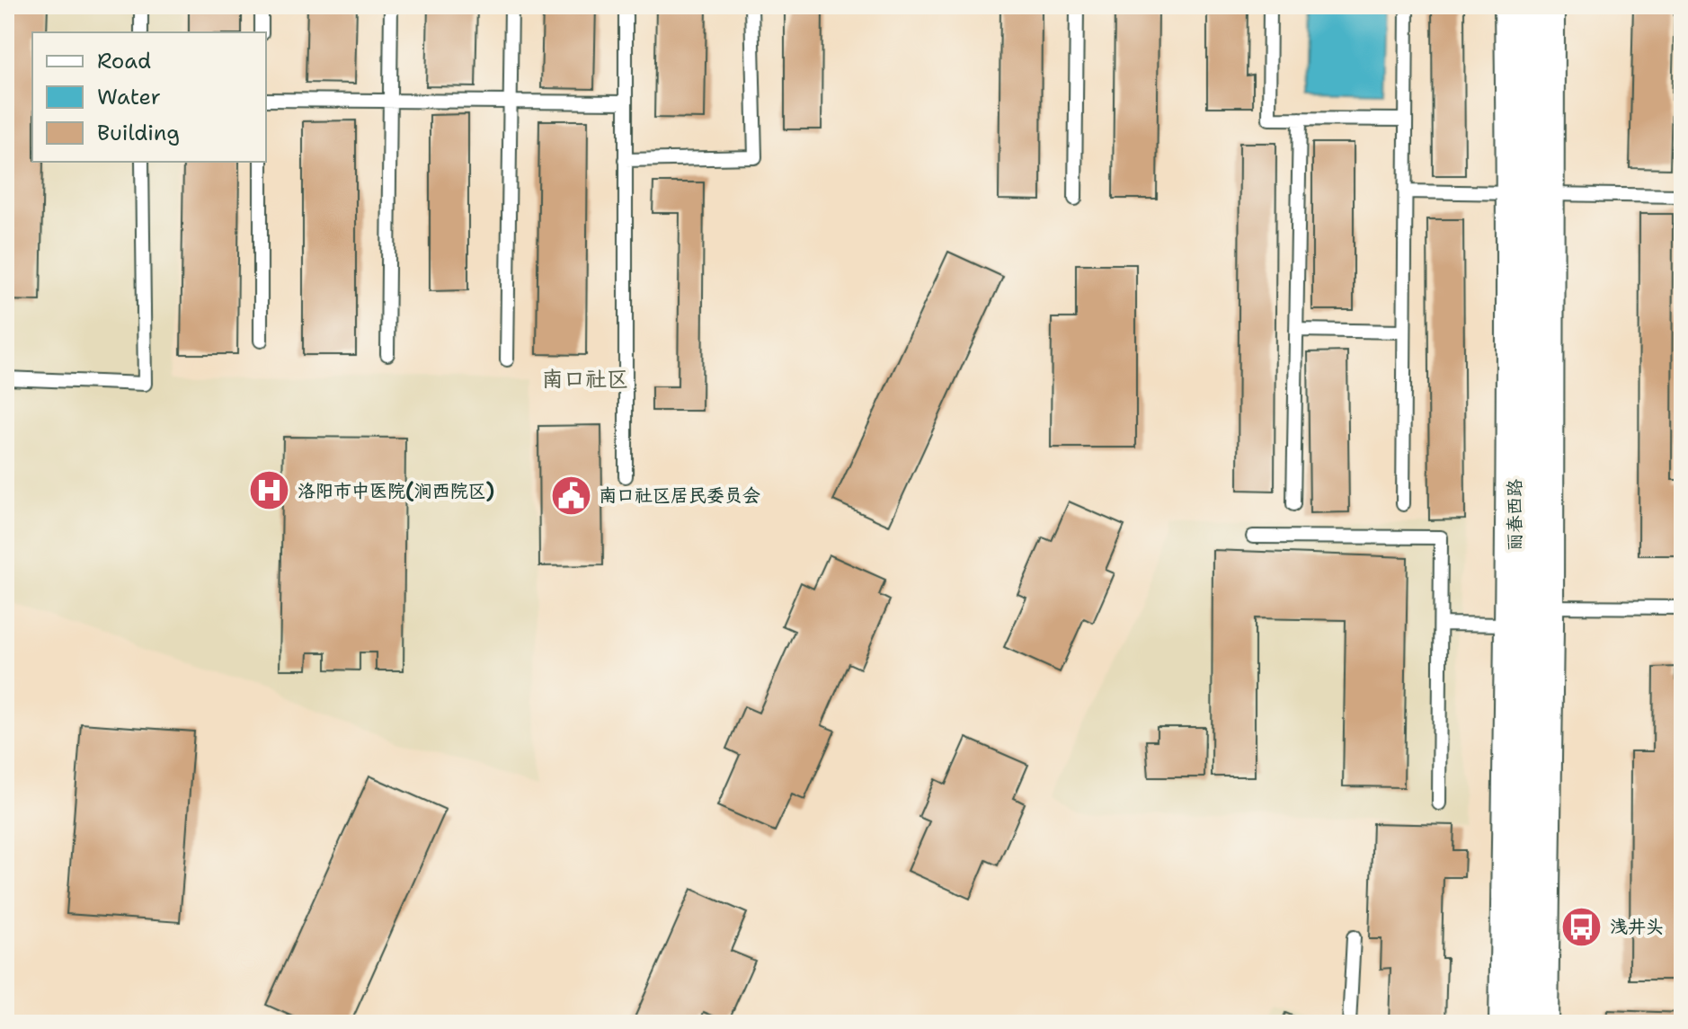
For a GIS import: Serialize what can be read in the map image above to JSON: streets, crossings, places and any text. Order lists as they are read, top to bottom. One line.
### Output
{"streets":{"main road":["丽春西路"]},"districts":["南口社区"],"places":{"hospital":["洛阳市中医院(涧西院区)"],"public building":["南口社区居民委员会"],"bus stop":["浅井头"]},"legend":["Road","Water","Building"]}
